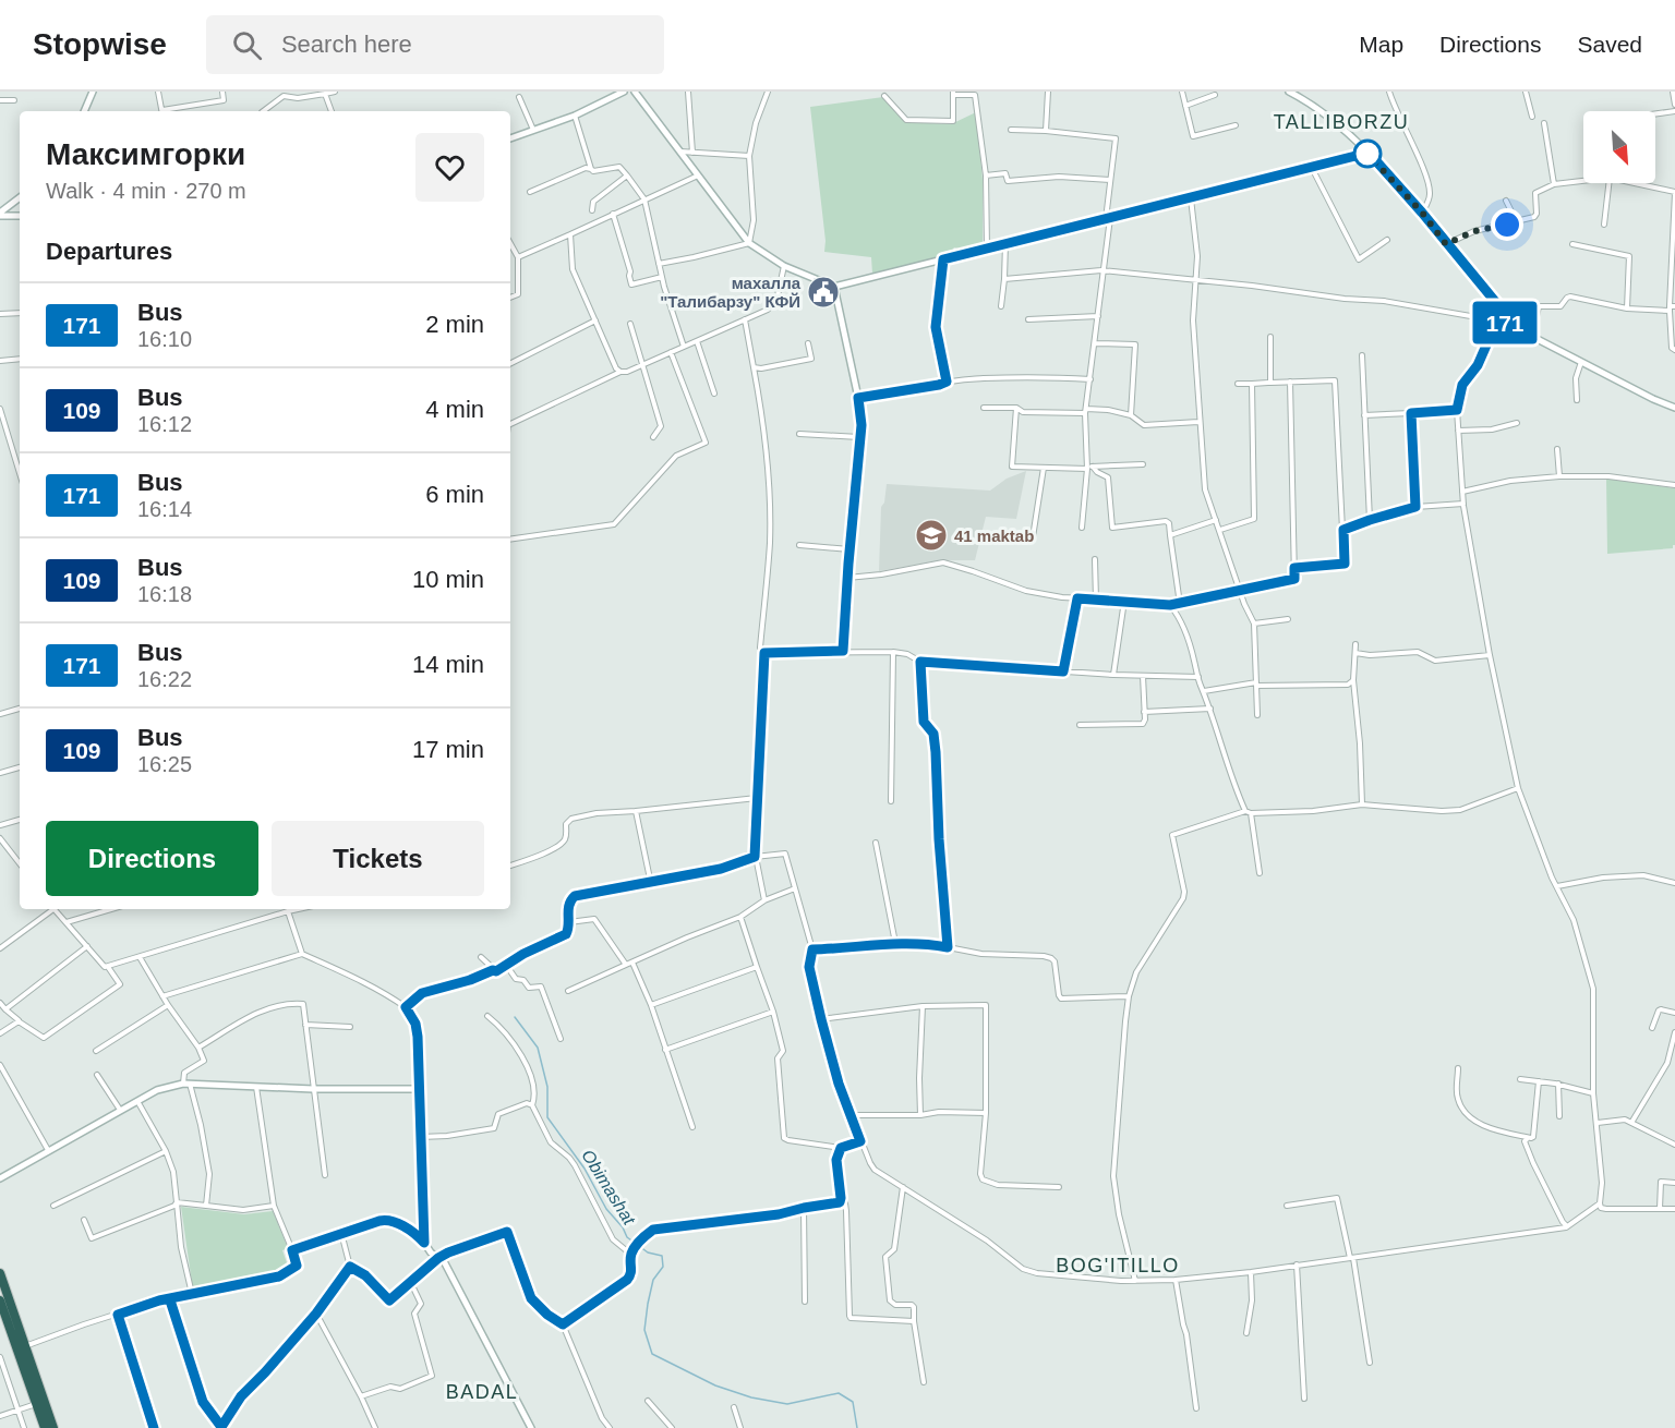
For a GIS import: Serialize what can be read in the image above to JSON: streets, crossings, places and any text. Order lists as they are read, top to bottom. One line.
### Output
{"districts":["TALLIBORZU","BOG'ITILLO","BADAL"],"water":["Obimashat"],"places":{"public building":["махалла \"Талибарзу\" КФЙ"],"school or university":["41 maktab"]},"lines":["bus line 171"],"north":"bottom right","page":{"header":"Stopwise","search":"Search here","nav":["Map","Directions","Saved"],"on_map":"171","heading":[["Максимгорки","Walk · 4 min · 270 m"],"Departures"],"list":[{"mark":"171","name":"Bus","note":"16:10","value":"2 min"},{"mark":"109","name":"Bus","note":"16:12","value":"4 min"},{"mark":"171","name":"Bus","note":"16:14","value":"6 min"},{"mark":"109","name":"Bus","note":"16:18","value":"10 min"},{"mark":"171","name":"Bus","note":"16:22","value":"14 min"},{"mark":"109","name":"Bus","note":"16:25","value":"17 min"}],"buttons":["Directions","Tickets"]}}
